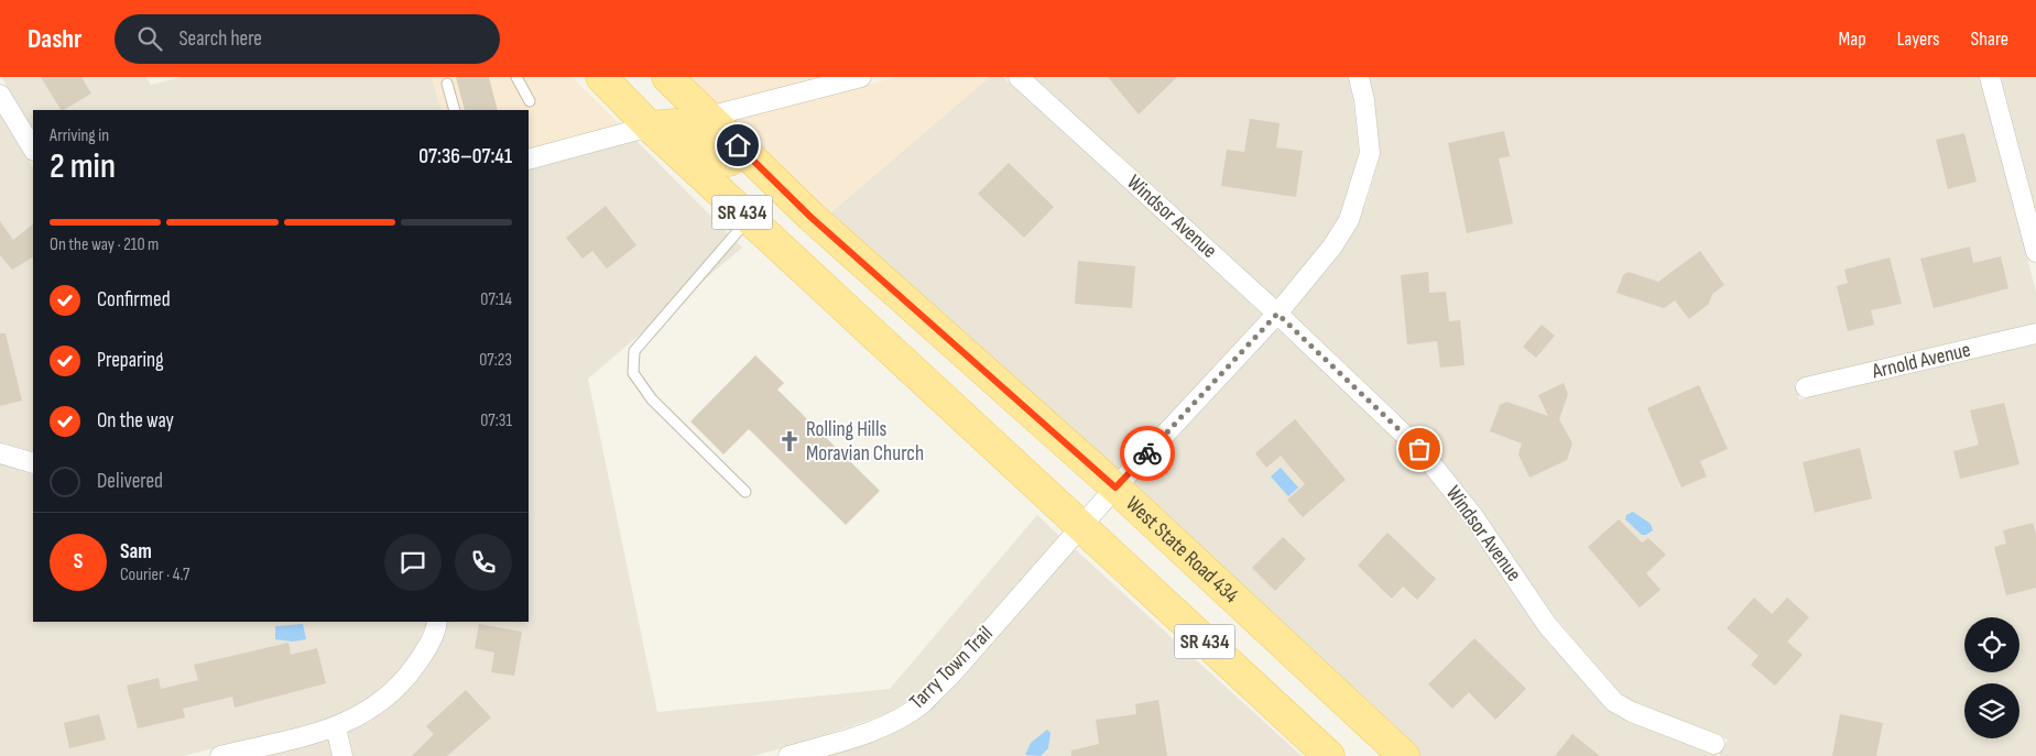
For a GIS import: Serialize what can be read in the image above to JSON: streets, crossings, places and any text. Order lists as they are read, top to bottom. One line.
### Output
{"streets":{"main road":["SR 434","West State Road 434"],"street":["Windsor Avenue","Arnold Avenue","Tarry Town Trail"]},"crossings":[["SR 434","Tarry Town Trail"],["Windsor Avenue","Tarry Town Trail"],["West State Road 434","Tarry Town Trail"]],"places":{"church":["Rolling Hills Moravian Church"]},"page":{"header":"Dashr","search":"Search here","nav":["Map","Layers","Share"],"heading":["2 min","Arriving in","07:36–07:41"],"panel":["Sam","Courier · 4.7"],"bar":"On the way · 210 m","list":[["Confirmed","07:14"],["Preparing","07:23"],["On the way","07:31"],"Delivered"],"round":"S"}}
